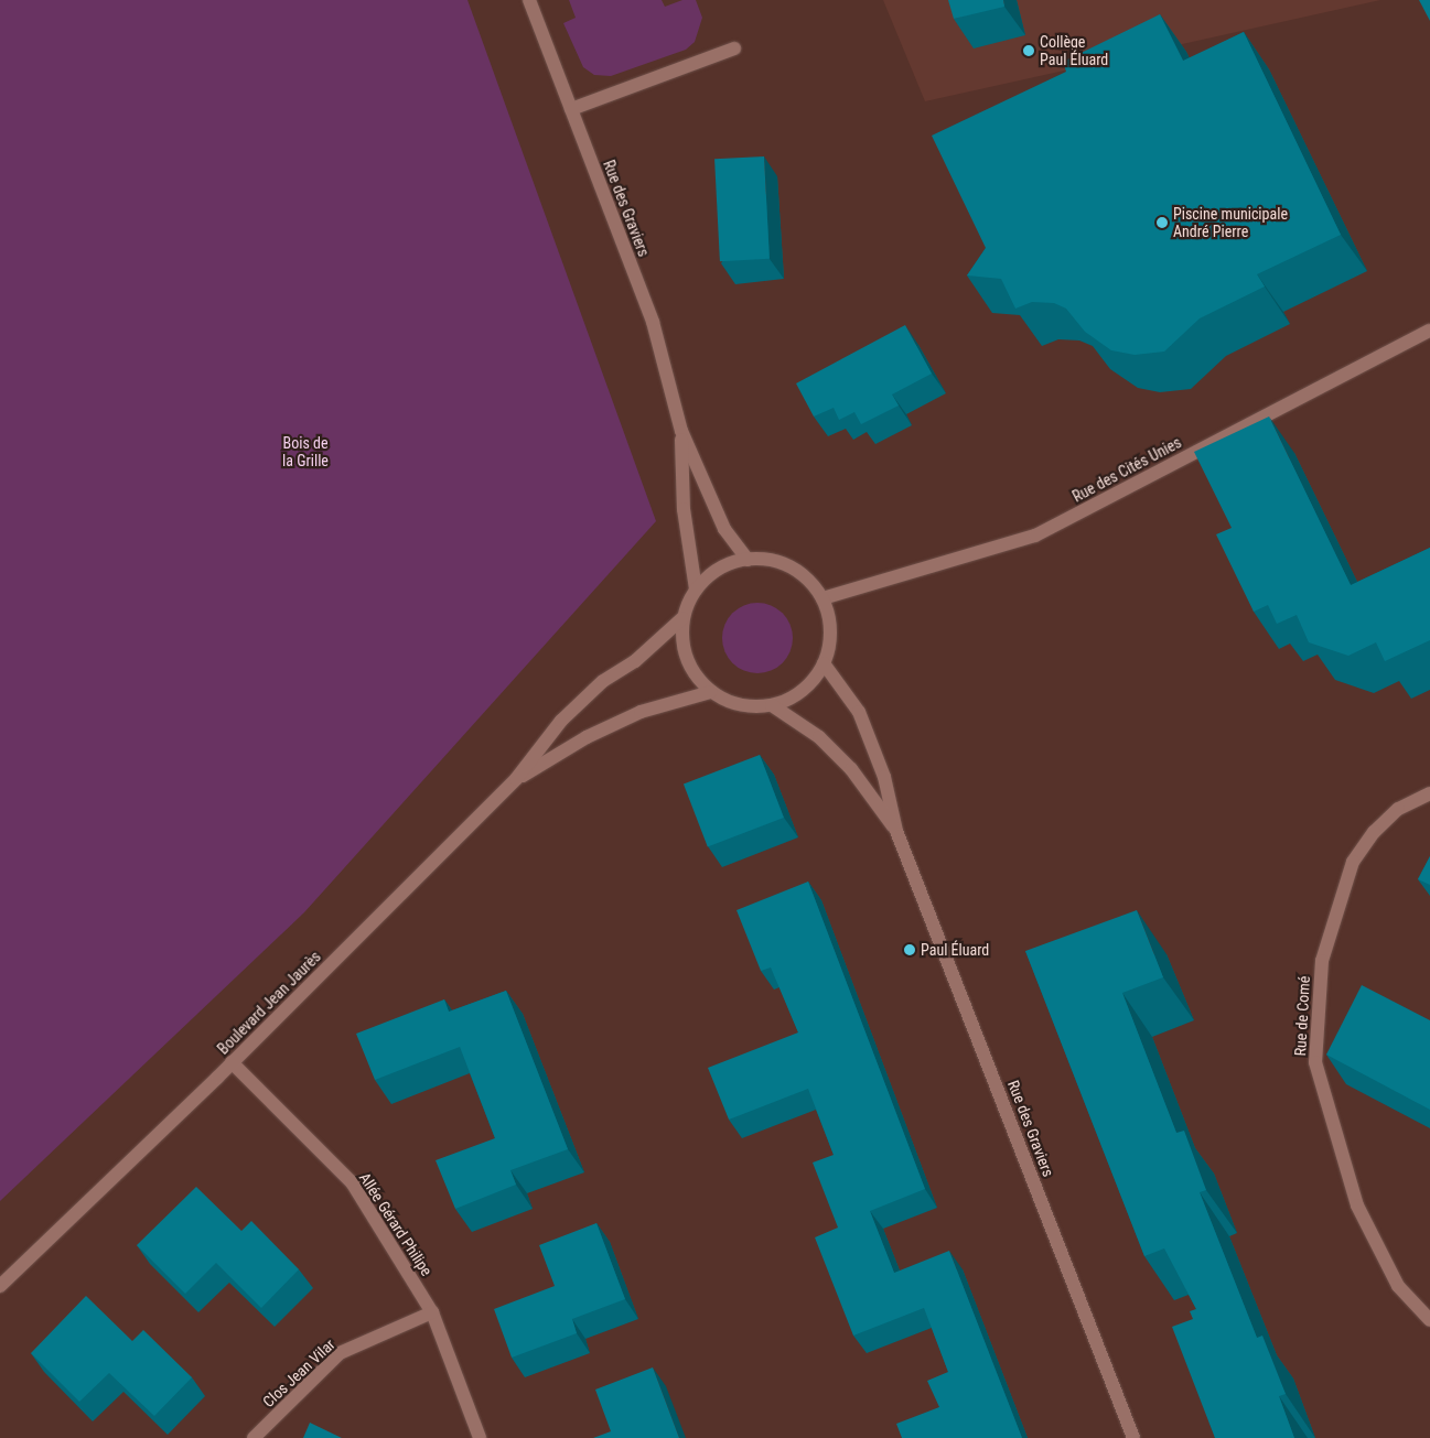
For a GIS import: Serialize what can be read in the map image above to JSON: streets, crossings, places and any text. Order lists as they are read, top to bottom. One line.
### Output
{"streets":{"street":["Rue des Graviers","Rue des Cités Unies","Boulevard Jean Jaurès","Rue de Comé","Allée Gérard Philipe","Clos Jean Vilar"]},"crossings":[["Rue des Graviers","Rue des Cités Unies"],["Rue des Graviers","Boulevard Jean Jaurès"],["Rue des Cités Unies","Boulevard Jean Jaurès"],["Boulevard Jean Jaurès","Allée Gérard Philipe"],["Allée Gérard Philipe","Clos Jean Vilar"]],"parks":["Bois de la Grille"],"places":["Collège Paul Éluard","Piscine municipale André Pierre","Paul Éluard"]}
